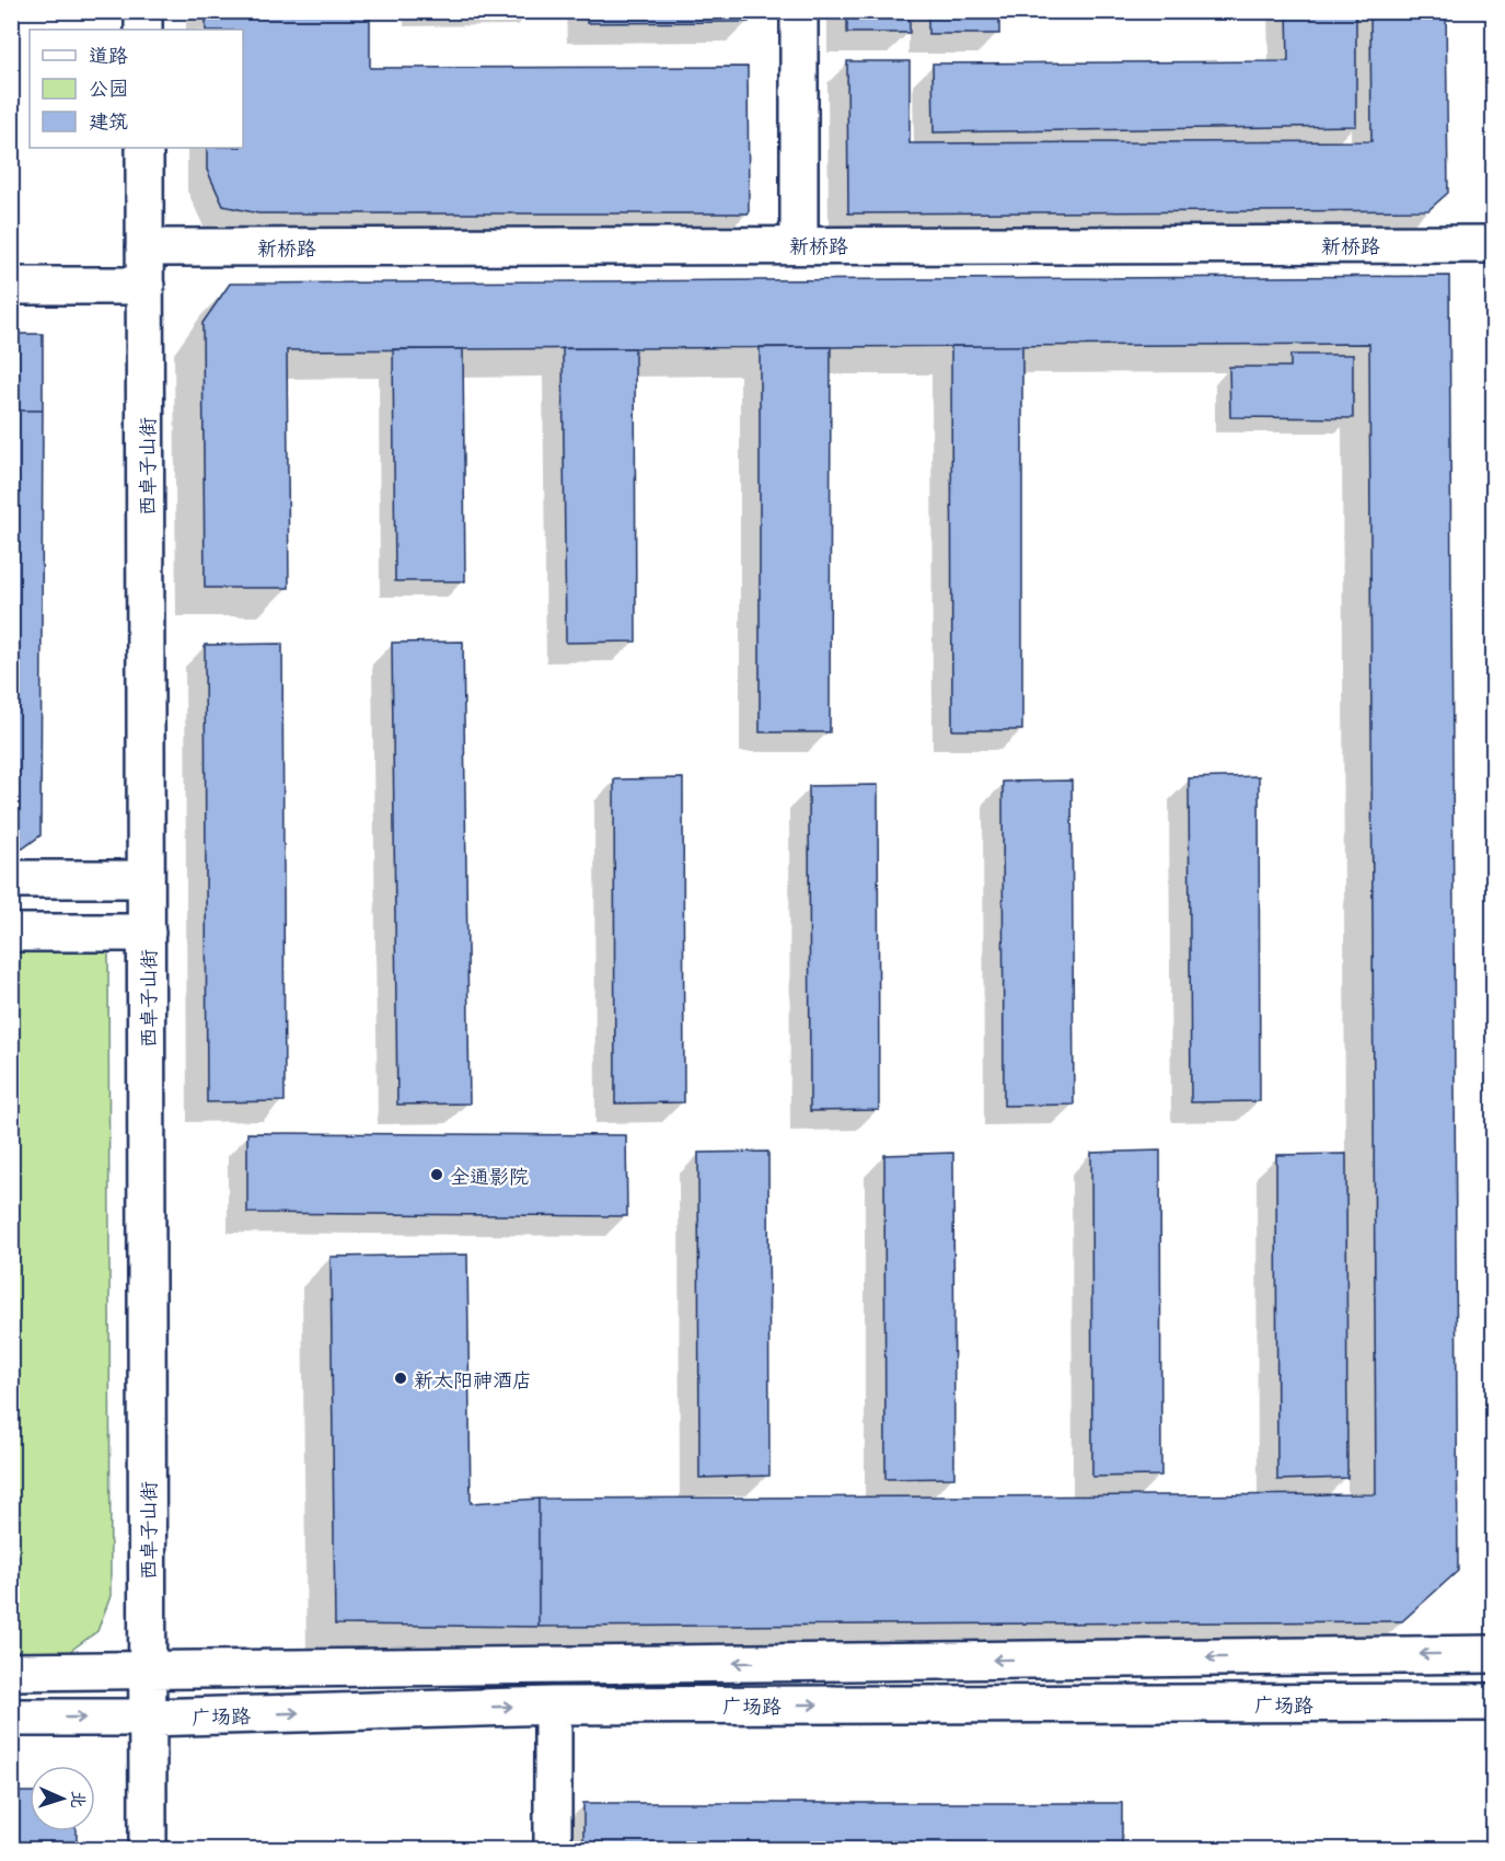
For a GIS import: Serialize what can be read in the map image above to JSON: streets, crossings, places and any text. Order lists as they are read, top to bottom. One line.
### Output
{"streets":{"street":["新桥路","西卓子山街","广场路"]},"crossings":[["新桥路","西卓子山街"],["西卓子山街","广场路"]],"places":["全通影院","新太阳神酒店"],"legend":["道路","公园","建筑"],"north":"right"}
